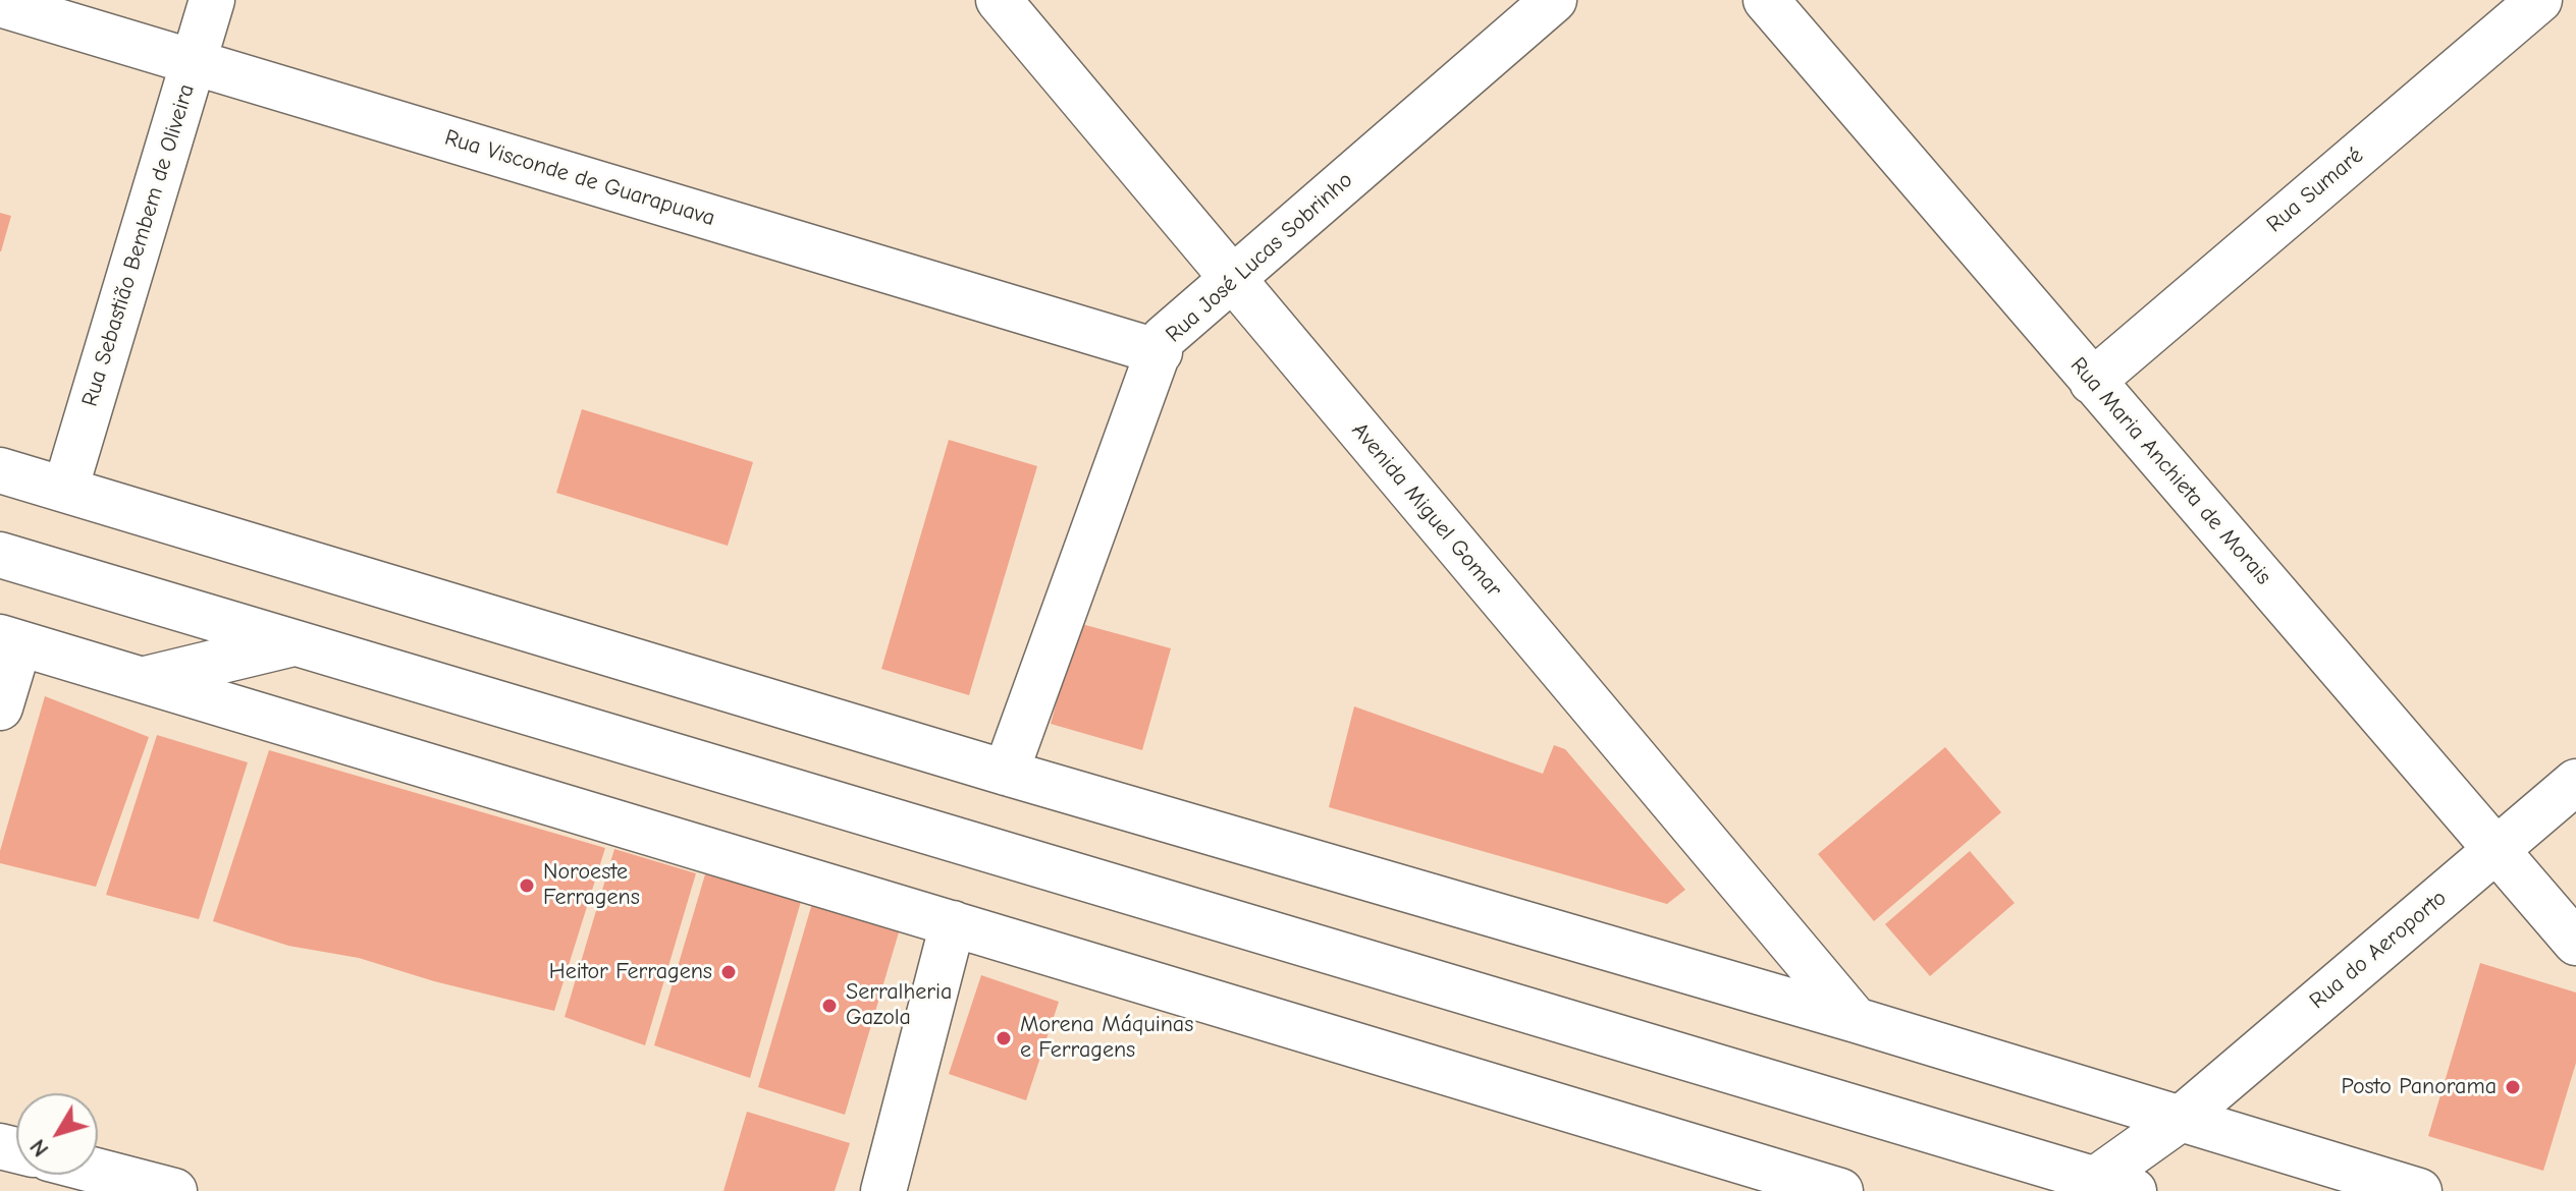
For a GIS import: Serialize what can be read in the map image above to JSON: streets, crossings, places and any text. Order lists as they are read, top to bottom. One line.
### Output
{"streets":{"street":["Rua Visconde de Guarapuava","Rua Sumaré","Rua Sebastião Bembem de Oliveira","Rua José Lucas Sobrinho","Rua Maria Anchieta de Morais","Avenida Miguel Gomar","Rua do Aeroporto"]},"crossings":[["Rua Visconde de Guarapuava","Rua Sebastião Bembem de Oliveira"],["Rua Visconde de Guarapuava","Rua José Lucas Sobrinho"],["Rua Sumaré","Rua Maria Anchieta de Morais"],["Rua José Lucas Sobrinho","Avenida Miguel Gomar"],["Rua Maria Anchieta de Morais","Rua do Aeroporto"]],"places":["Noroeste Ferragens","Heitor Ferragens","Serralheria Gazola","Morena Máquinas e Ferragens","Posto Panorama"],"north":"bottom left"}
